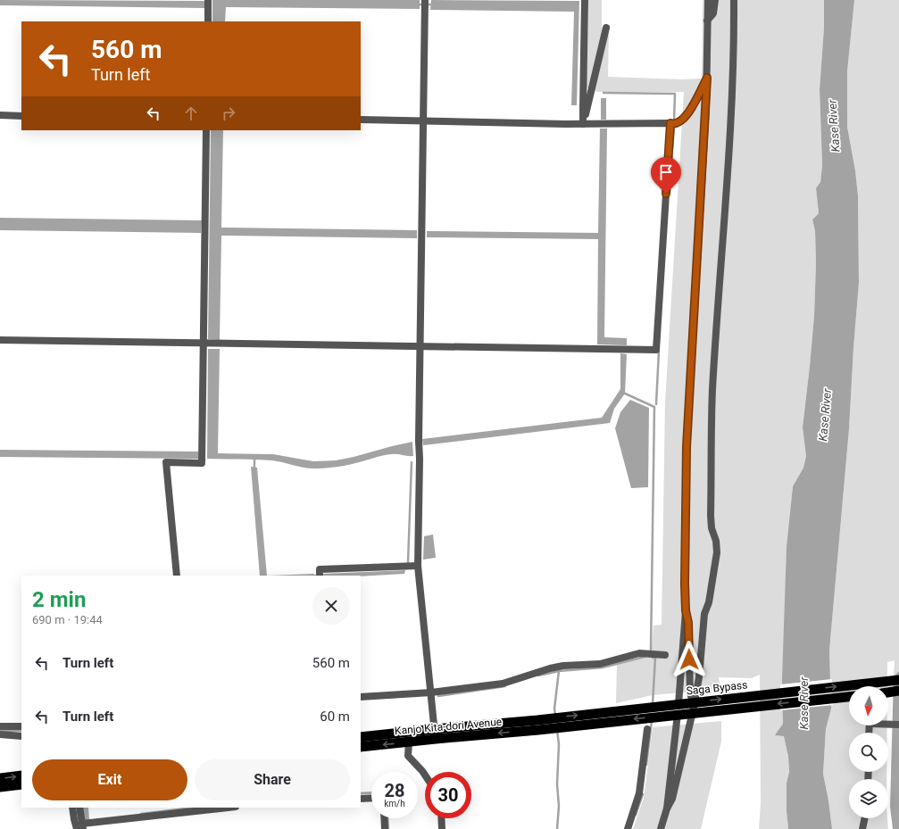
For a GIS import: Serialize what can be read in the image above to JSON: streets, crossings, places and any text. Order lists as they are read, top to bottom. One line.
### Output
{"streets":{"highway":["Saga Bypass","Kanjo Kita-dori Avenue"]},"crossings":[["Saga Bypass","Kanjo Kita-dori Avenue"]],"water":["Kase River"],"north":"bottom","page":{"turn":["560 m","Turn left"],"heading":["2 min","690 m · 19:44"],"list":[{"name":"Turn left","value":"560 m"},{"name":"Turn left","value":"60 m"}],"buttons":["Exit","Share"],"speed":"28 km/h","limit":"30"}}
